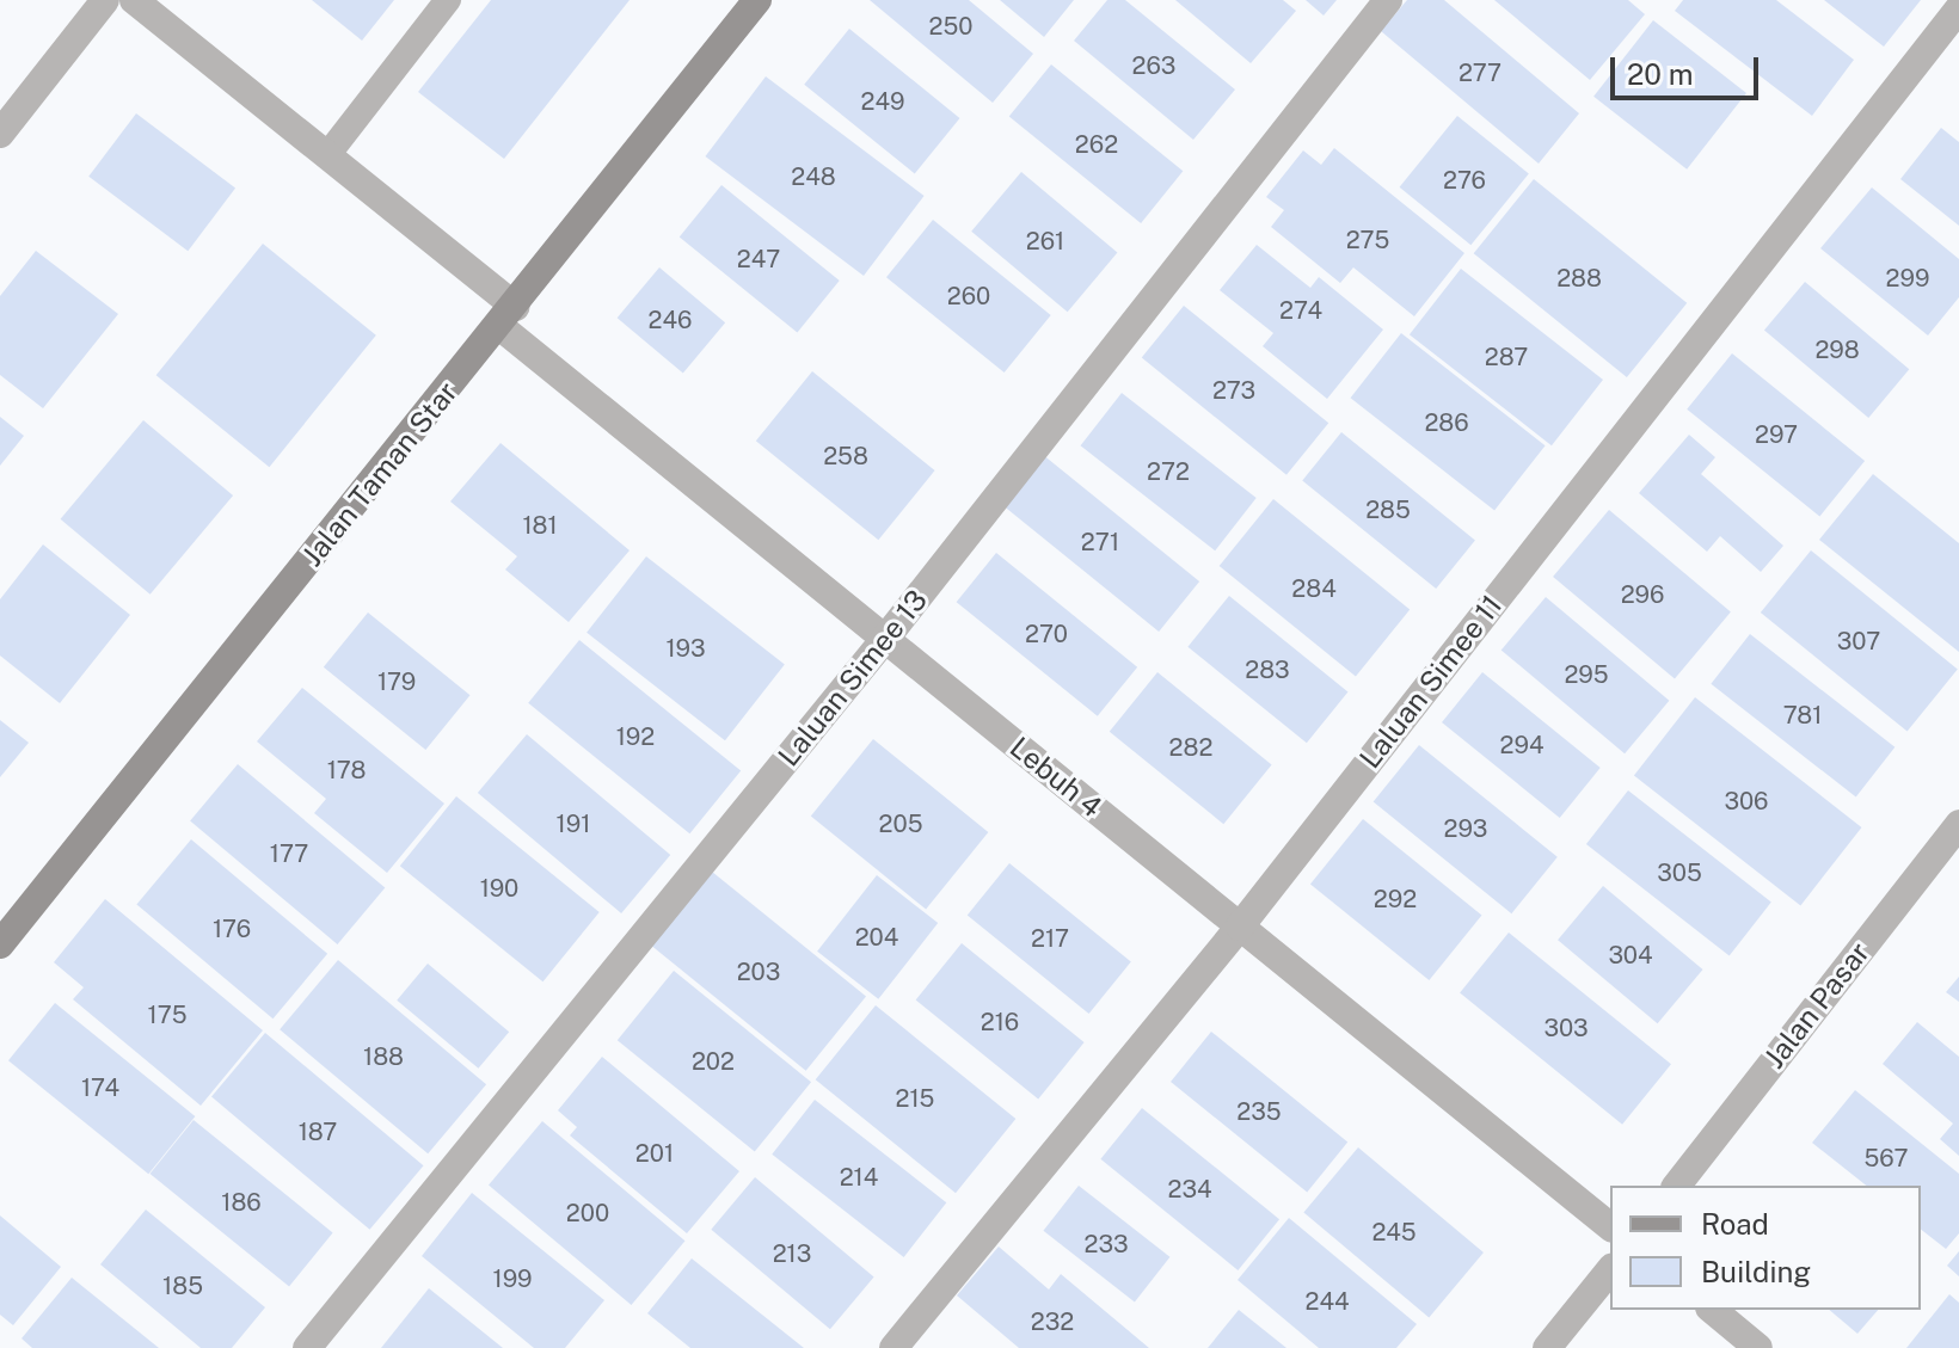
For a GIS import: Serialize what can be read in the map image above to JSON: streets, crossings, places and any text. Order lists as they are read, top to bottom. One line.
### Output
{"streets":{"street":["Jalan Taman Star","Laluan Simee 13","Laluan Simee 11","Lebuh 4","Jalan Pasar"]},"crossings":[["Jalan Taman Star","Lebuh 4"],["Laluan Simee 13","Lebuh 4"],["Laluan Simee 11","Lebuh 4"]],"house_numbers":["250","263","277","249","262","248","276","275","261","247","288","299","260","274","246","298","287","273","286","297","258","272","285","181","271","284","296","270","307","193","283","295","179","781","192","294","282","178","306","191","205","293","177","305","190","292","176","204","217","304","203","175","216","303","188","202","174","215","235","187","201","567","214","234","186","200","245","233","213","199","185","244","232"],"legend":["Road","Building"],"scale_bar":"20 m"}
